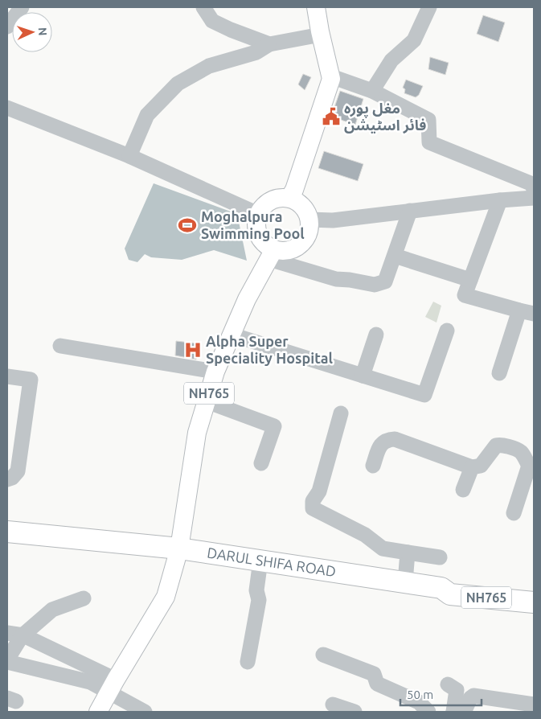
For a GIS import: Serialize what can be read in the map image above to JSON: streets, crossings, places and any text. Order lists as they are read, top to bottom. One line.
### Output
{"streets":{"highway":["NH765","DARUL SHIFA ROAD"]},"crossings":[["NH765","DARUL SHIFA ROAD"]],"places":{"public building":["مغل پورہ فائر اسٹیشن"],"sports":["Moghalpura Swimming Pool"],"hospital":["Alpha Super Speciality Hospital"]},"scale_bar":"50 m","north":"right"}
